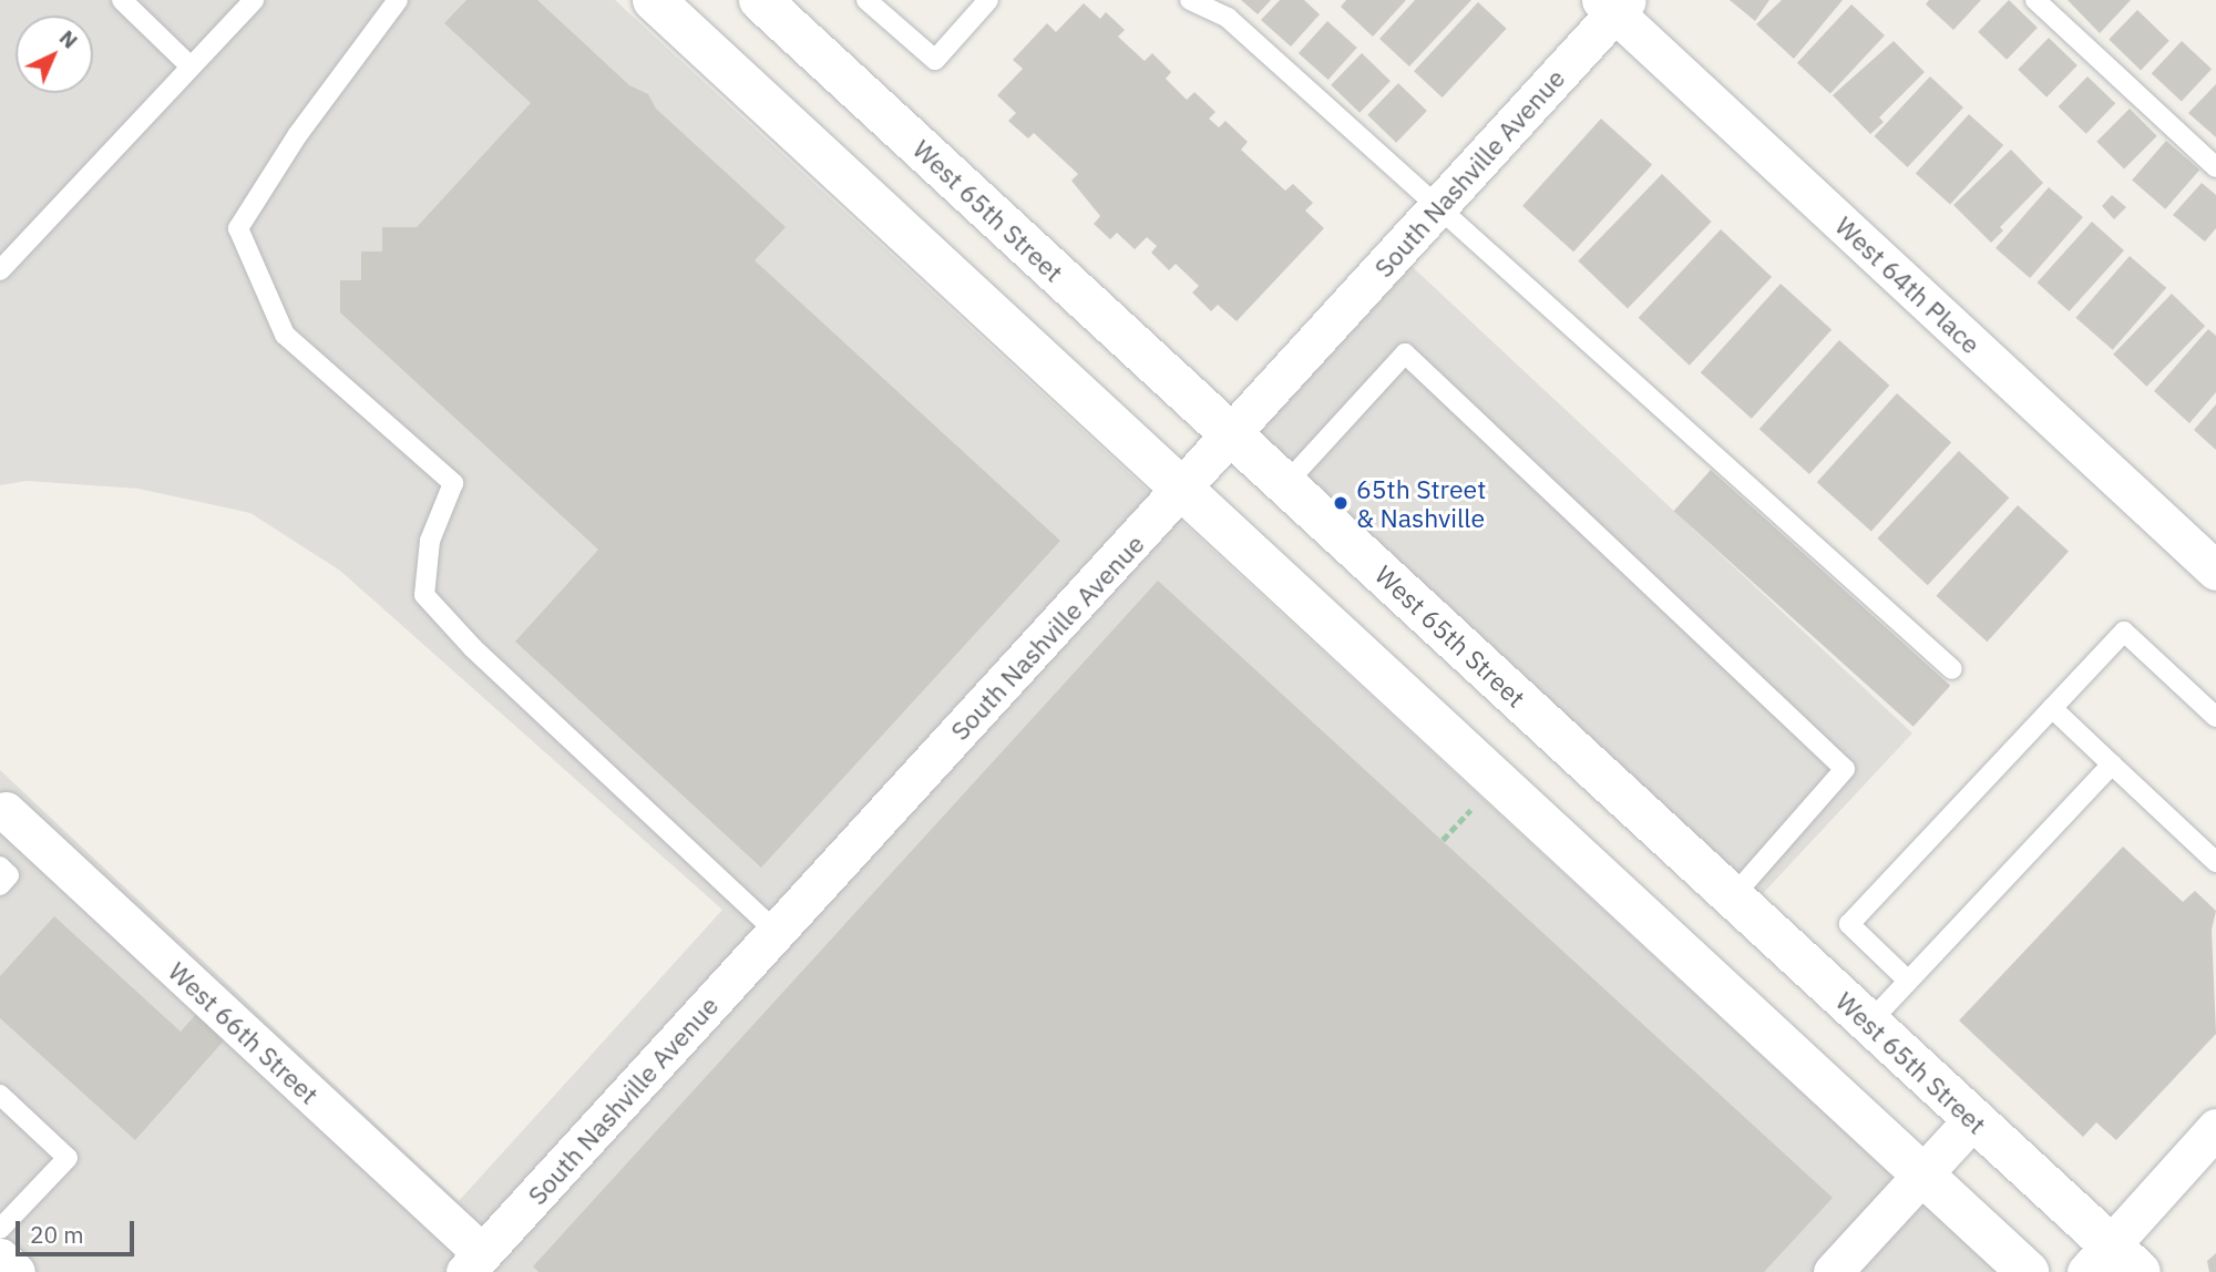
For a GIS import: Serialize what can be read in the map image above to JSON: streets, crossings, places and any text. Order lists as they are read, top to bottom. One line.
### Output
{"streets":{"street":["South Nashville Avenue","West 65th Street","West 64th Place","West 66th Street"]},"crossings":[["South Nashville Avenue","West 65th Street"],["South Nashville Avenue","West 64th Place"],["South Nashville Avenue","West 66th Street"]],"places":["65th Street & Nashville"],"scale_bar":"20 m","north":"top right"}
